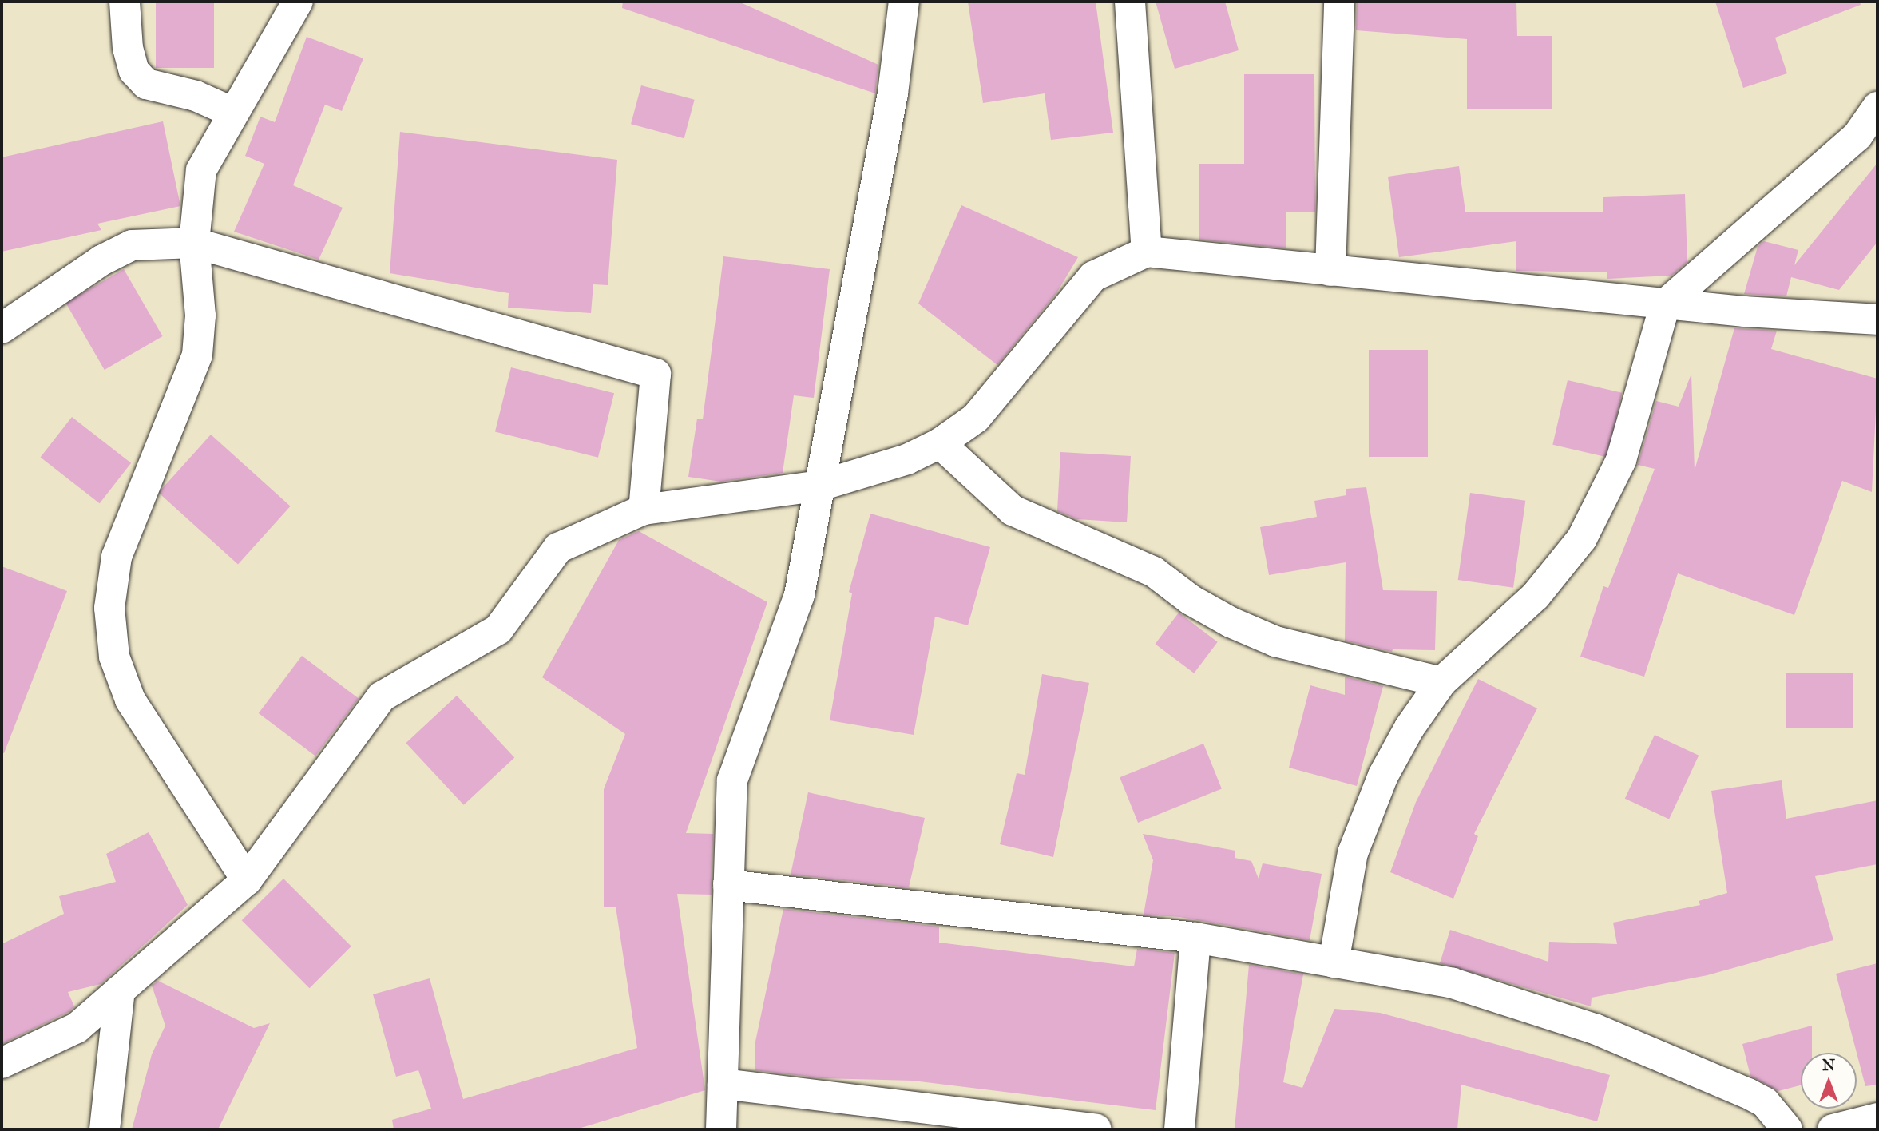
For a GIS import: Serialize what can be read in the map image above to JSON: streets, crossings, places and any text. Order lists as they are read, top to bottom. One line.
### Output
{"north":"top"}
